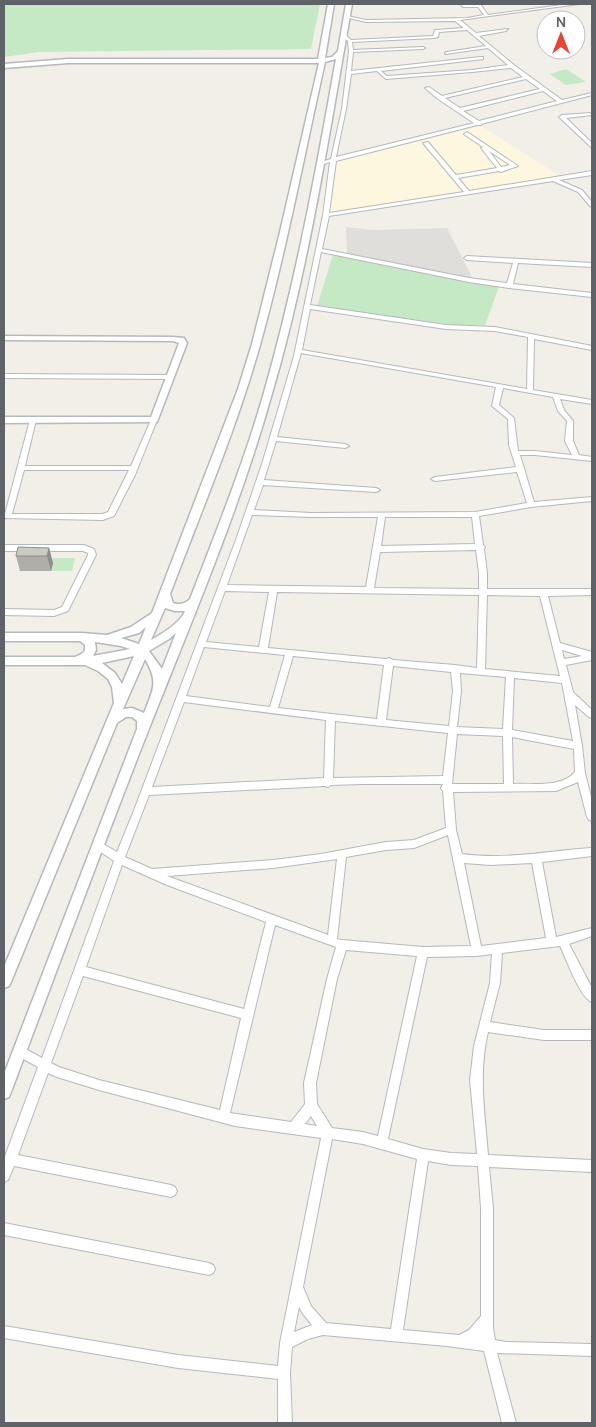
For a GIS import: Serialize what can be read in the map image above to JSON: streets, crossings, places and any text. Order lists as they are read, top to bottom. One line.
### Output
{"north":"top"}
